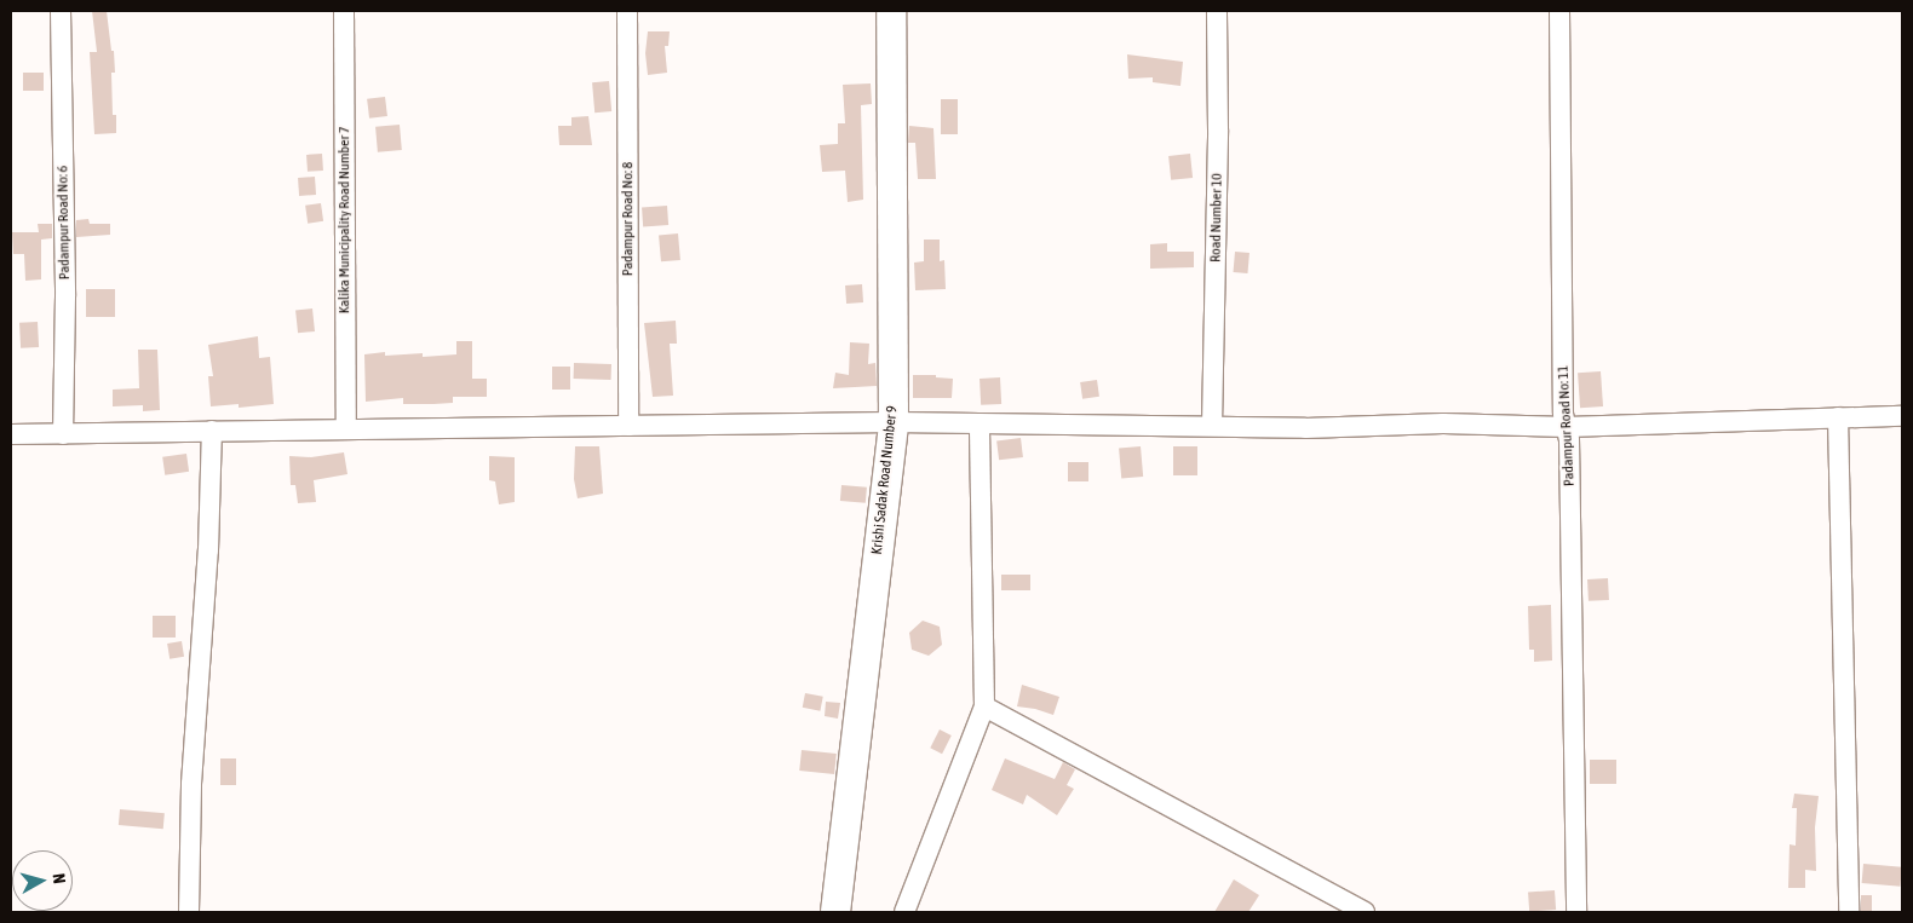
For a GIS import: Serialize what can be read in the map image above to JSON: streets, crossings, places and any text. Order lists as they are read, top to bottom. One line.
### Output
{"streets":{"street":["Road Number 10","Padampur Road No: 8","Kalika Municipality Road Number 7","Padampur Road No: 6","Padampur Road No: 11","Krishi Sadak Road Number 9"]},"north":"right"}
